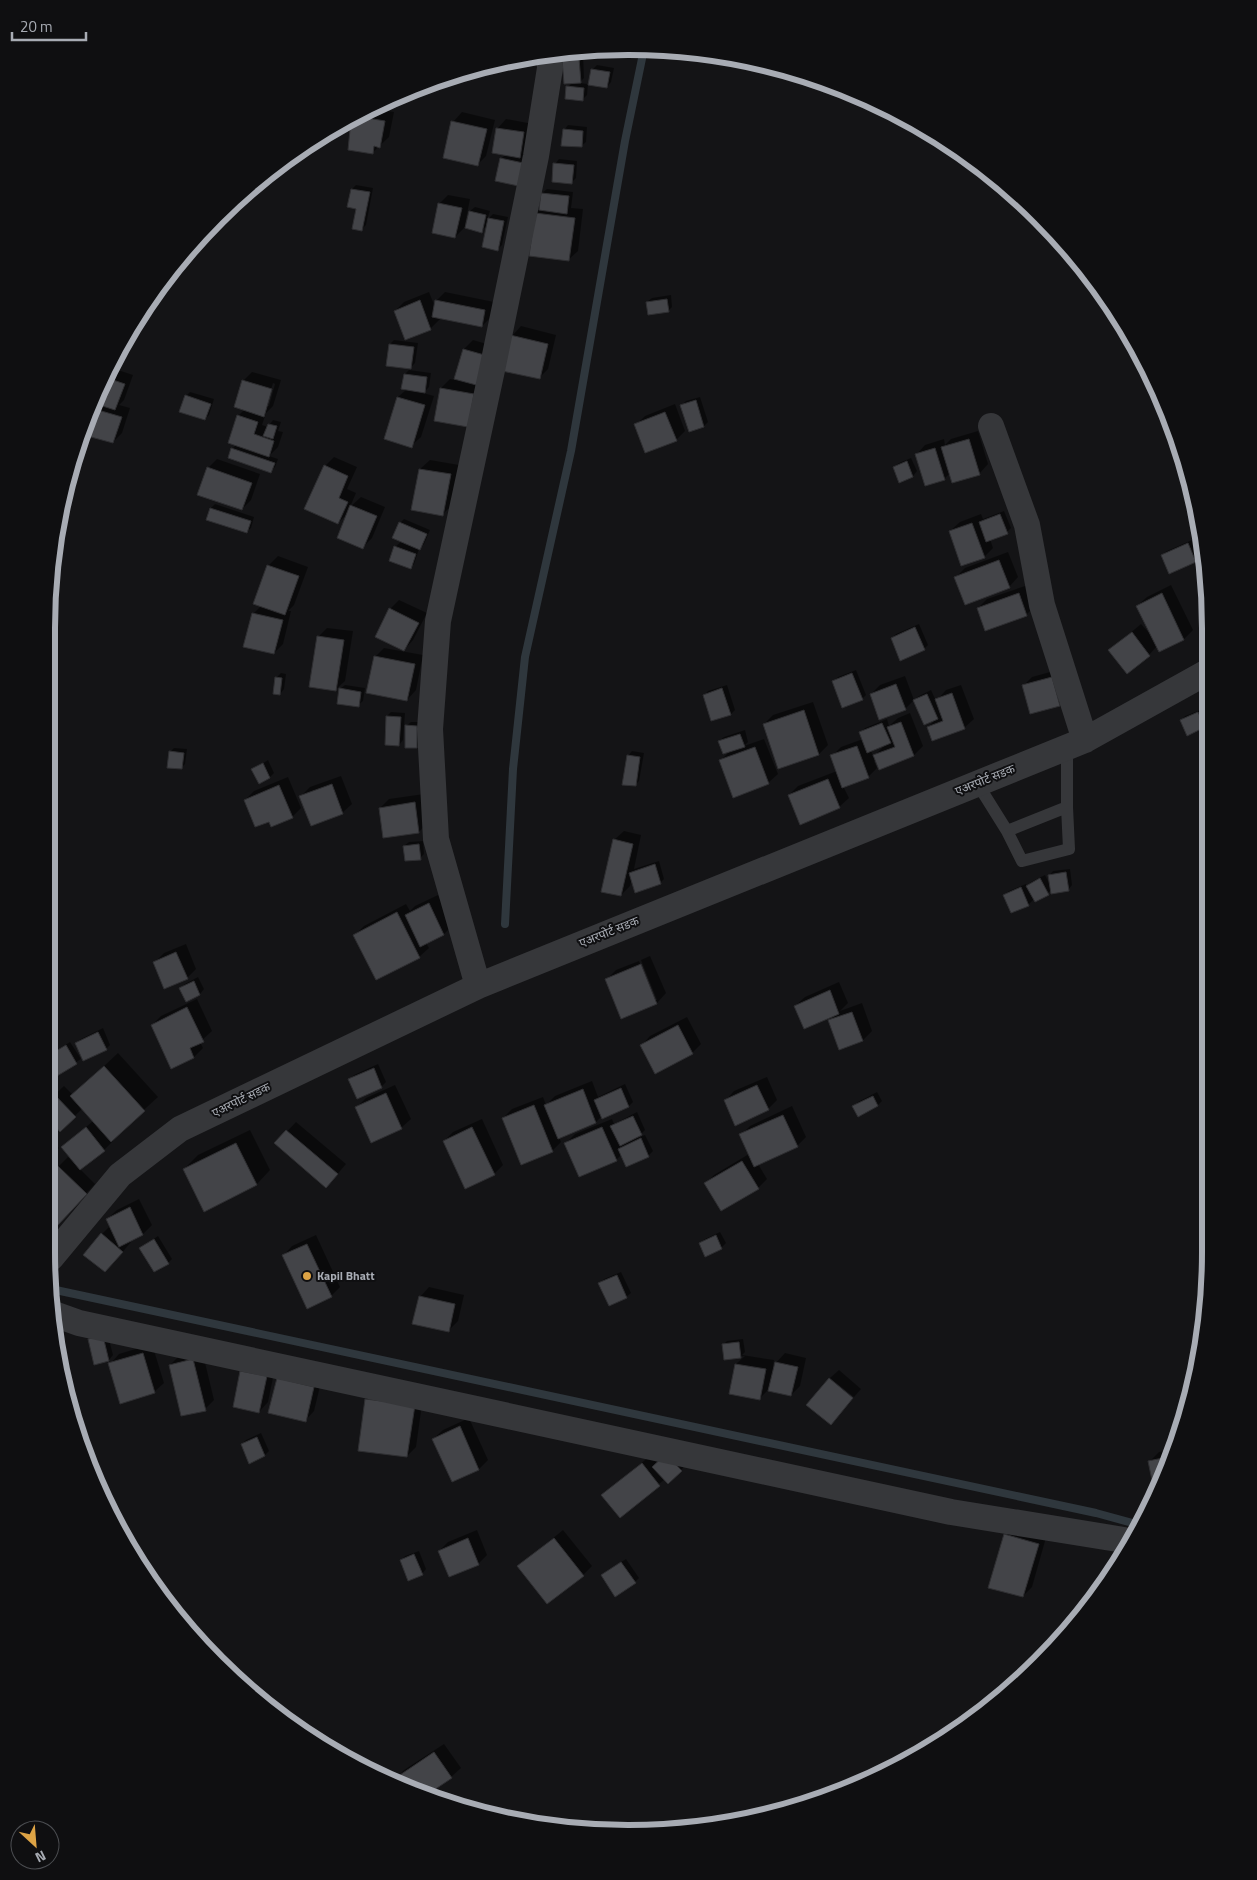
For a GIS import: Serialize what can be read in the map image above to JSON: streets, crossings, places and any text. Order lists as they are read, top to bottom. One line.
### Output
{"streets":{"street":["एअरपोर्ट सडक"]},"places":["Kapil Bhatt"],"scale_bar":"20 m","north":"bottom right"}
